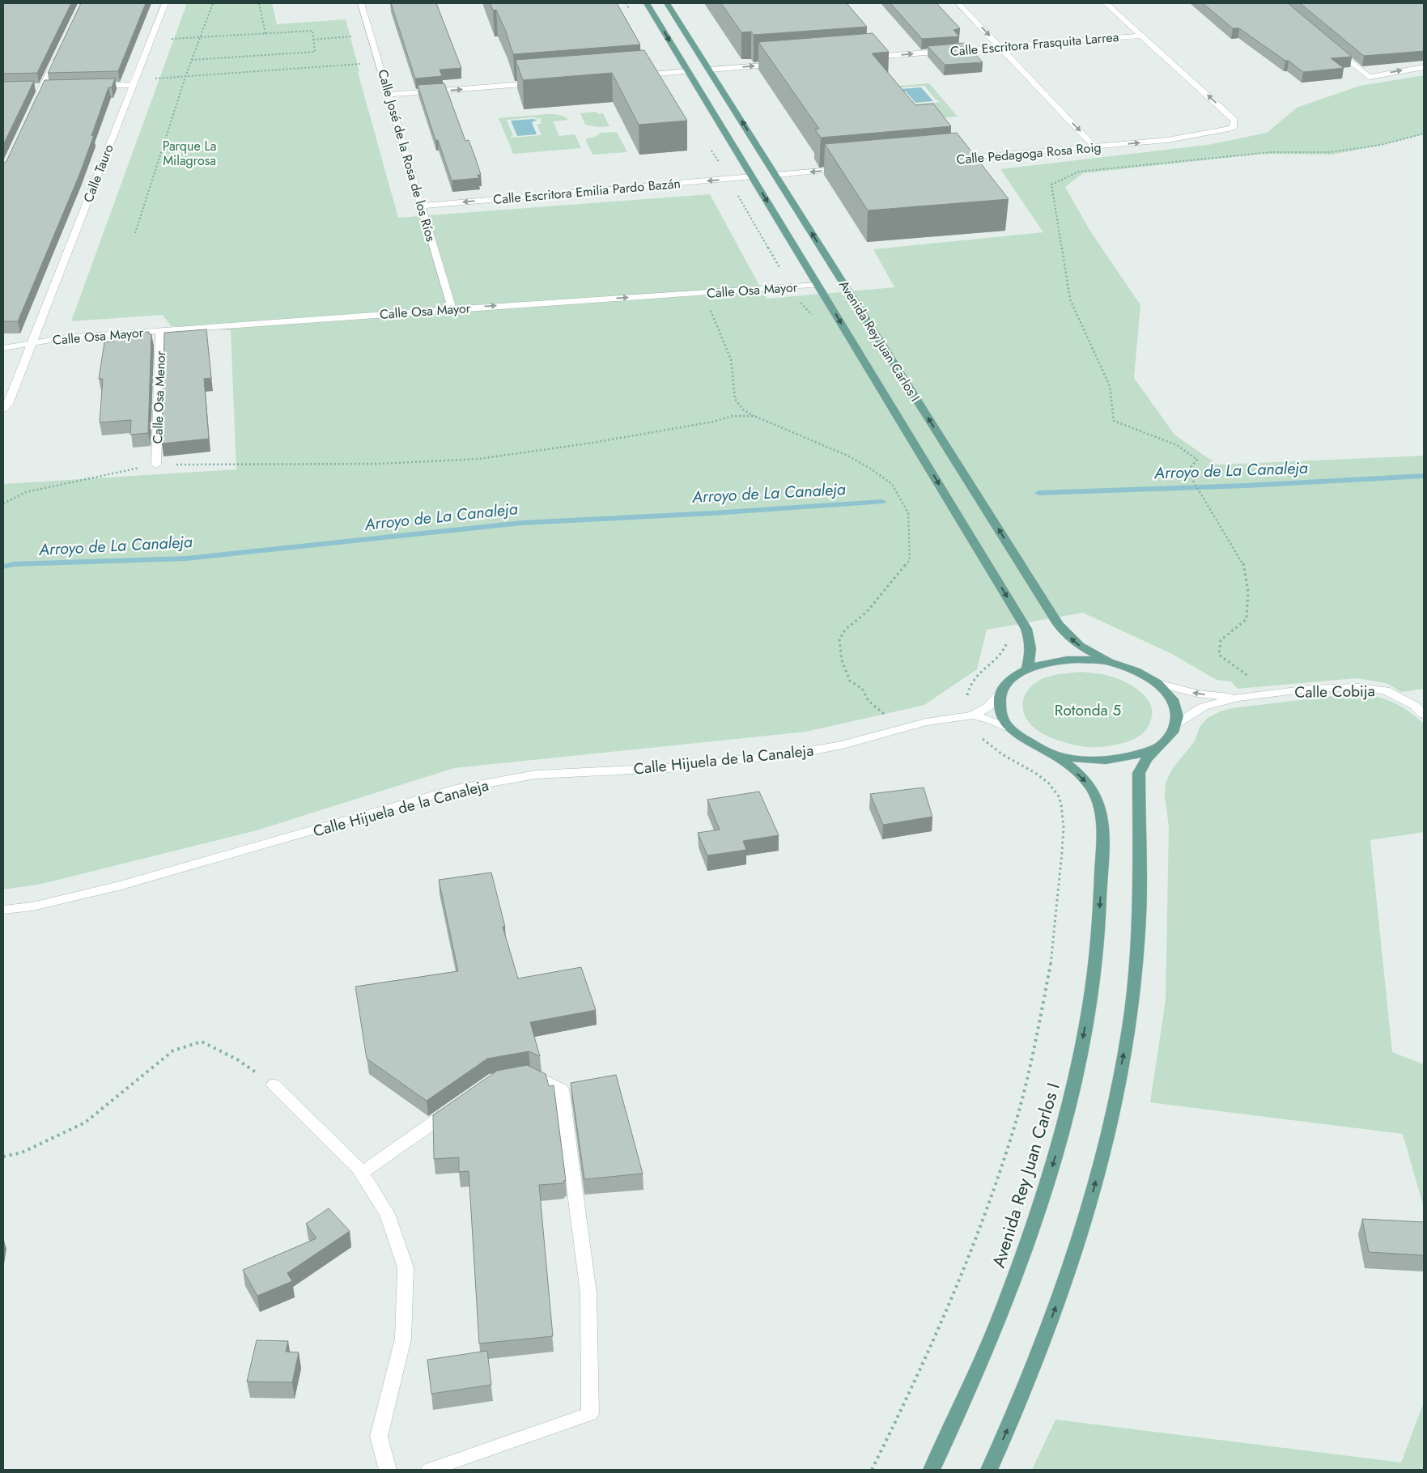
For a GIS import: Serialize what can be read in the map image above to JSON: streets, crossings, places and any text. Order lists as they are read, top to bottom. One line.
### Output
{"streets":{"main road":["Avenida Rey Juan Carlos I"],"street":["Calle Escritora Frasquita Larrea","Calle Pedagoga Rosa Roig","Calle José de la Rosa de los Ríos","Calle Tauro","Calle Escritora Emilia Pardo Bazán","Calle Osa Mayor","Calle Osa Menor","Calle Cobija","Calle Hijuela de la Canaleja"]},"crossings":[["Calle Escritora Frasquita Larrea","Calle Pedagoga Rosa Roig"],["Calle José de la Rosa de los Ríos","Calle Escritora Emilia Pardo Bazán"],["Calle José de la Rosa de los Ríos","Calle Osa Mayor"],["Calle Tauro","Calle Osa Mayor"],["Calle Escritora Emilia Pardo Bazán","Avenida Rey Juan Carlos I"],["Calle Osa Mayor","Avenida Rey Juan Carlos I"],["Calle Osa Mayor","Calle Osa Menor"],["Avenida Rey Juan Carlos I","Calle Cobija"],["Avenida Rey Juan Carlos I","Calle Hijuela de la Canaleja"],["Calle Cobija","Calle Hijuela de la Canaleja"]],"one_way":["Calle Escritora Frasquita Larrea","Calle Escritora Emilia Pardo Bazán"],"water":["Arroyo de La Canaleja"],"parks":["Parque La Milagrosa","Rotonda 5"]}
